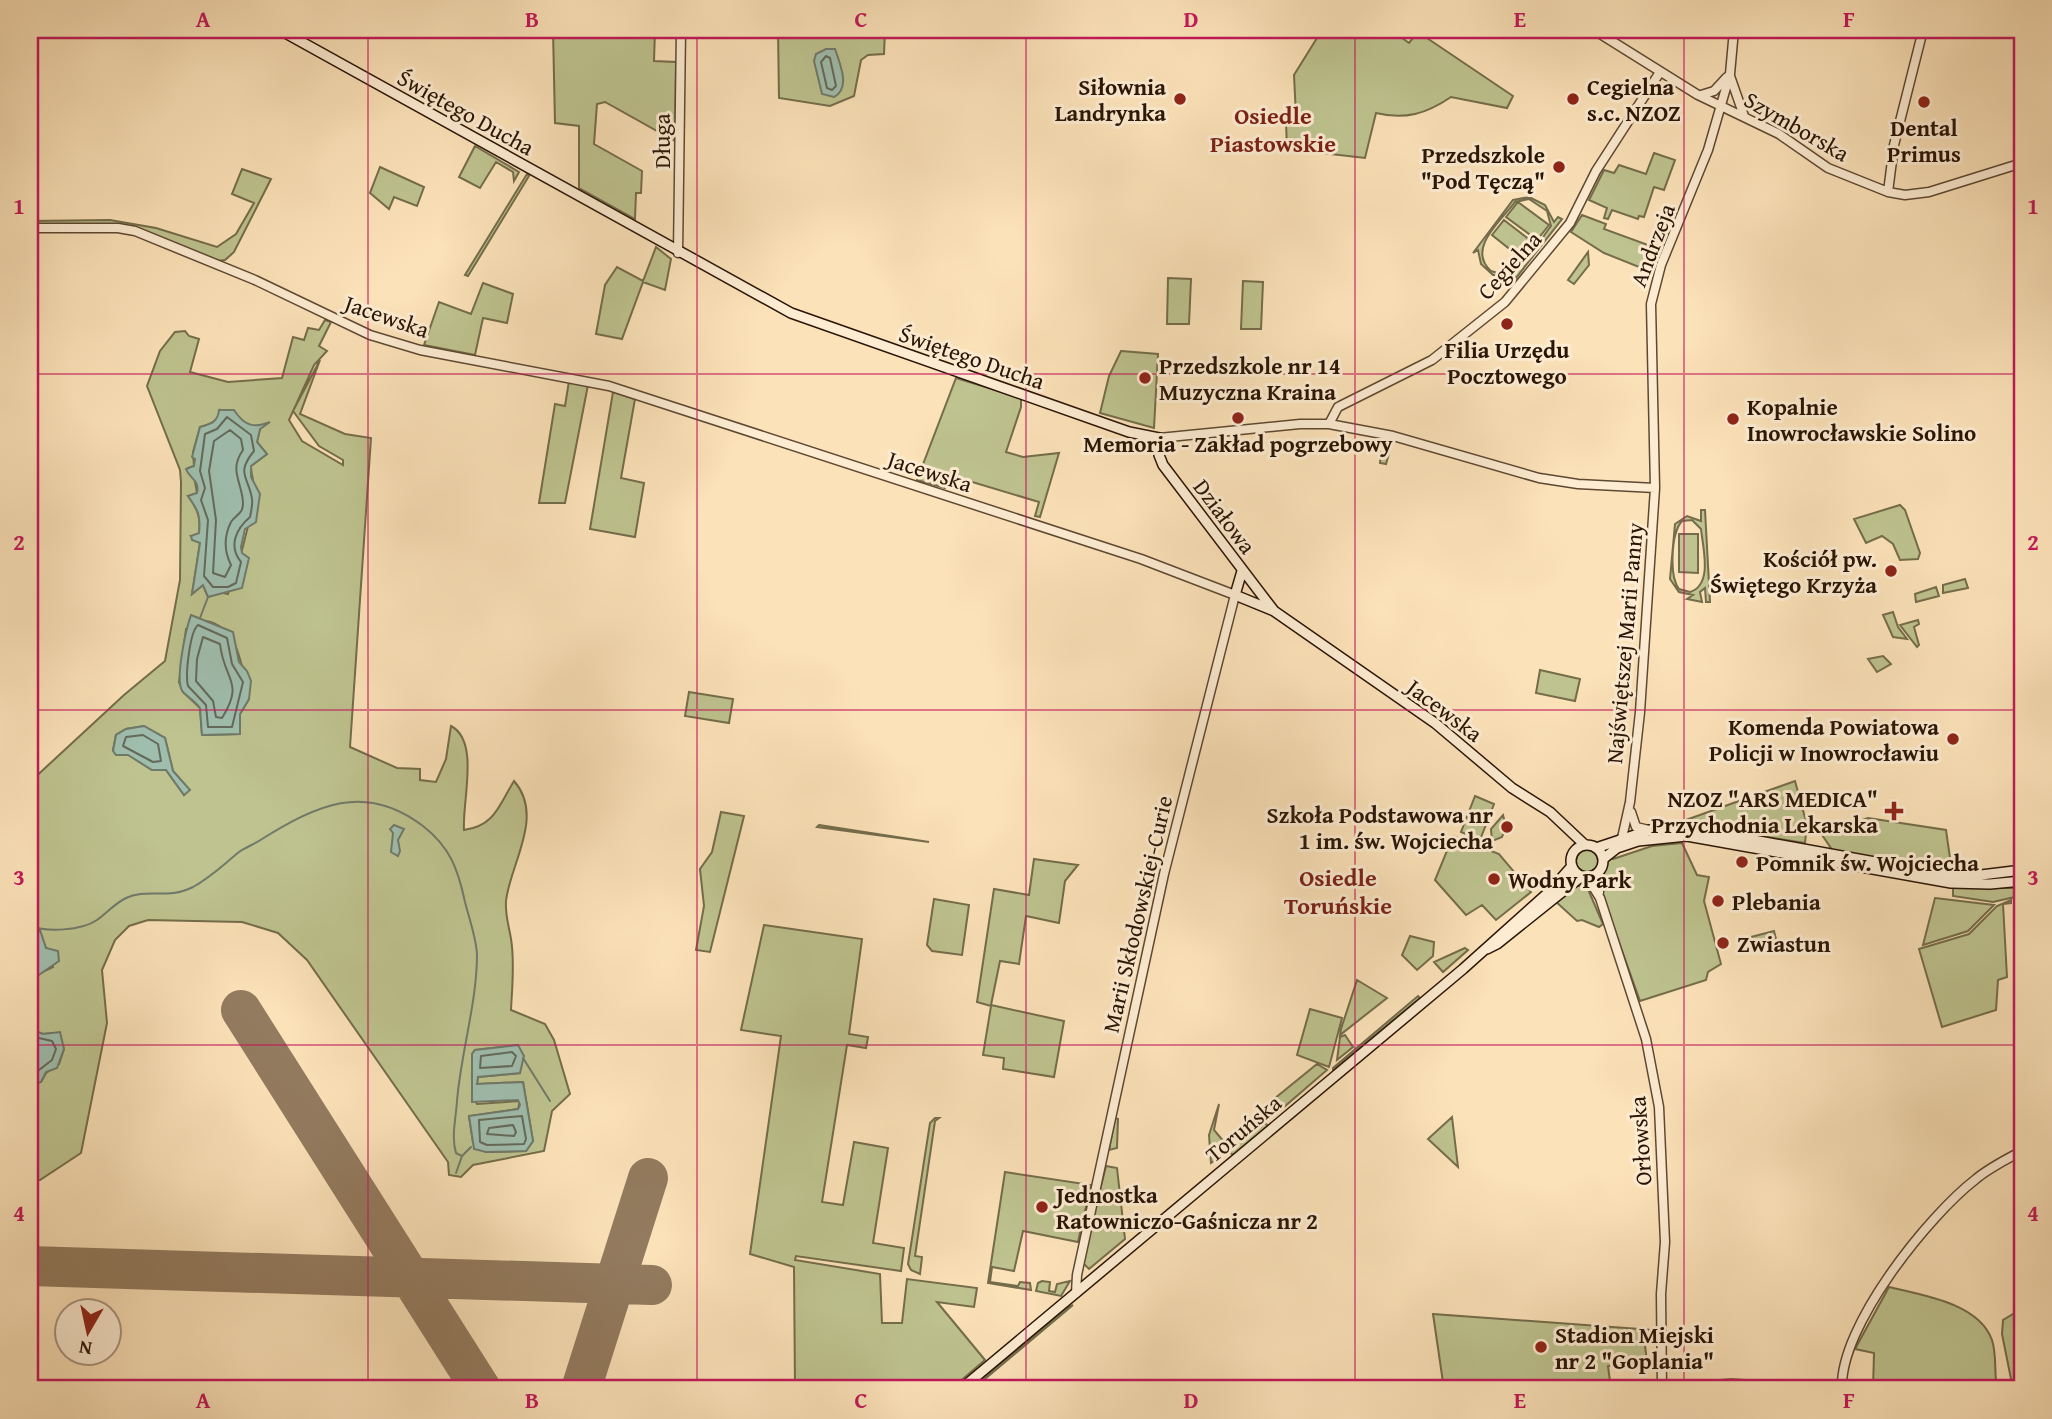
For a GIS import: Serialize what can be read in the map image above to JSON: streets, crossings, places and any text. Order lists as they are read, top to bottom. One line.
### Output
{"streets":{"main road":["Świętego Ducha","Jacewska","Działowa","Marii Skłodowskiej-Curie","Toruńska"],"street":["Szymborska","Długa","Andrzeja","Cegielna","Najświętszej Marii Panny","Orłowska"]},"crossings":[["Świętego Ducha","Długa"],["Świętego Ducha","Andrzeja"],["Świętego Ducha","Cegielna"],["Świętego Ducha","Działowa"],["Świętego Ducha","Najświętszej Marii Panny"],["Szymborska","Andrzeja"],["Andrzeja","Najświętszej Marii Panny"],["Jacewska","Działowa"],["Jacewska","Marii Skłodowskiej-Curie"],["Jacewska","Toruńska"],["Jacewska","Orłowska"],["Działowa","Marii Skłodowskiej-Curie"],["Marii Skłodowskiej-Curie","Toruńska"],["Toruńska","Orłowska"]],"districts":["Osiedle Piastowskie","Osiedle Toruńskie"],"places":{"other":["Siłownia Landrynka","Cegielna s.c. NZOZ","Dental Primus","Przedszkole \"Pod Tęczą\"","Filia Urzędu Pocztowego","Przedszkole nr 14 Muzyczna Kraina","Memoria - Zakład pogrzebowy","Kopalnie Inowrocławskie Solino","Kościół pw. Świętego Krzyża","Komenda Powiatowa Policji w Inowrocławiu","Szkoła Podstawowa nr 1 im. św. Wojciecha","Pomnik św. Wojciecha","Wodny Park","Plebania","Zwiastun","Jednostka Ratowniczo-Gaśnicza nr 2","Stadion Miejski nr 2 \"Goplania\""],"health":["NZOZ \"ARS MEDICA\" Przychodnia Lekarska"]},"north":"bottom","grid":{"columns":["A","B","C","D","E","F"],"rows":["1","2","3","4"]}}
